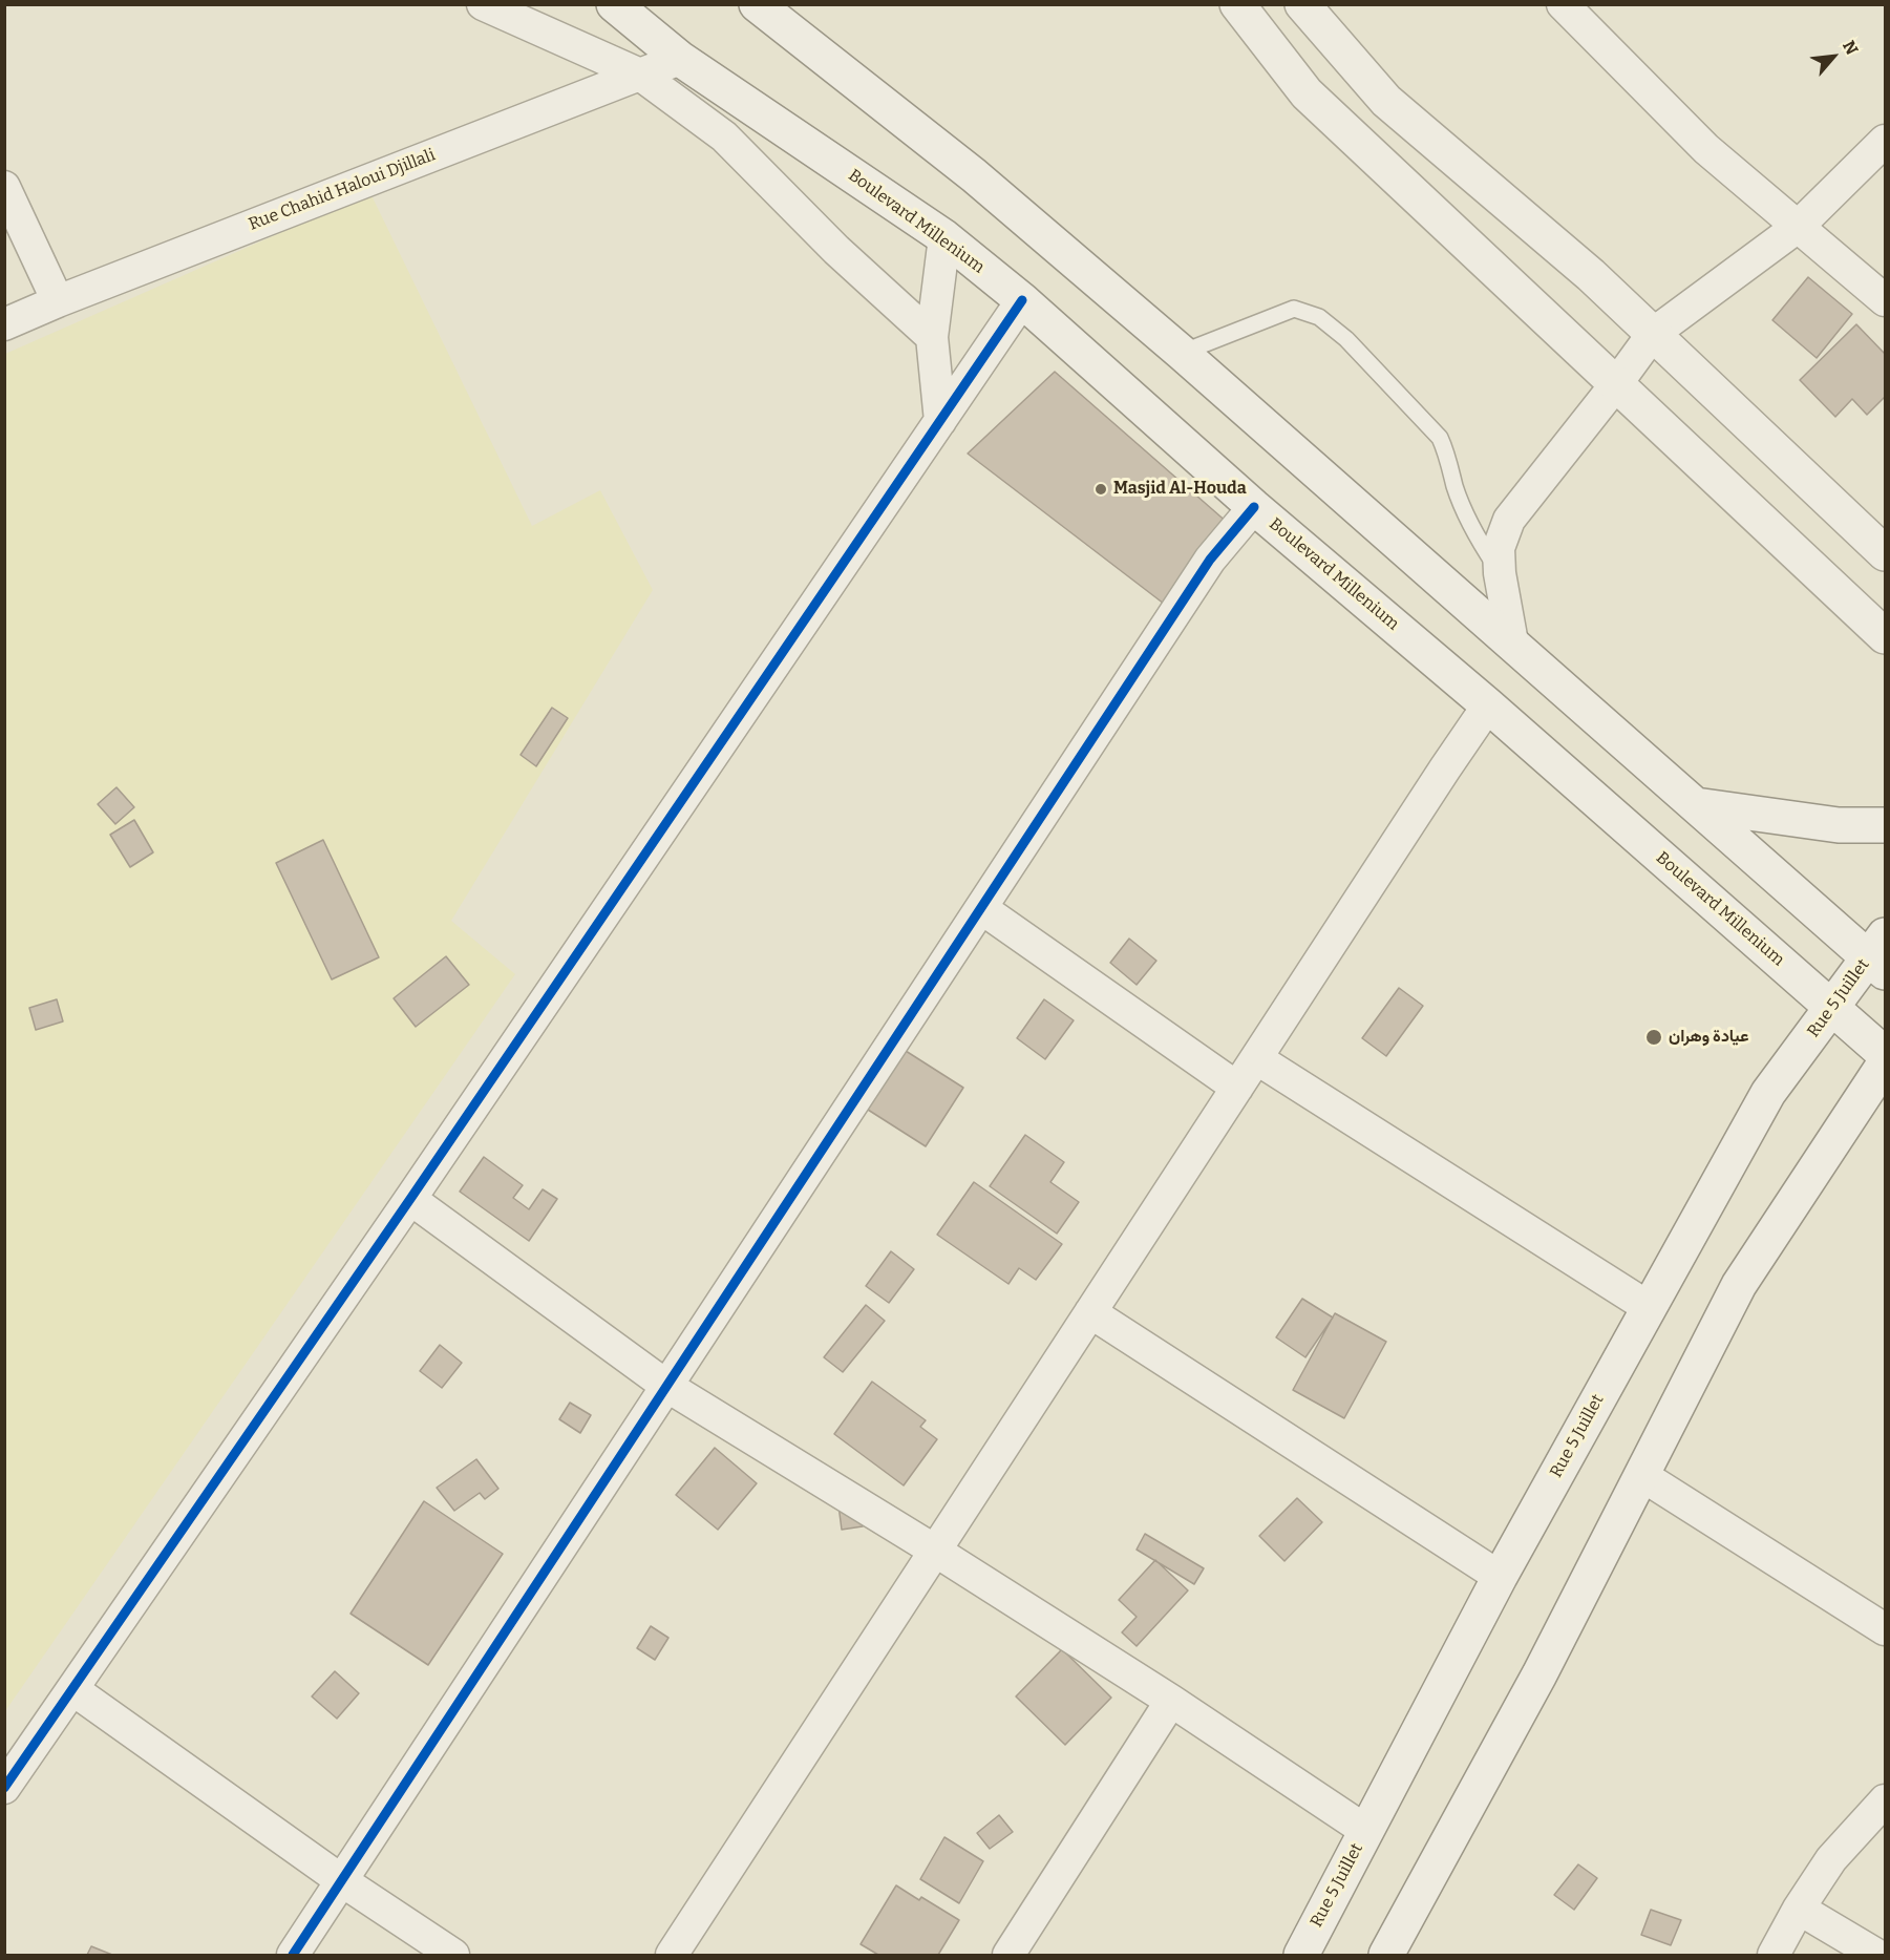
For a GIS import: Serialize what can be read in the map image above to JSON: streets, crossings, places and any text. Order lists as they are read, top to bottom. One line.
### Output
{"streets":{"main road":["Boulevard Millenium","Rue 5 Juillet"],"street":["Rue Chahid Haloui Djillali"]},"crossings":[["Rue Chahid Haloui Djillali","Boulevard Millenium"],["Boulevard Millenium","Rue 5 Juillet"]],"places":["Masjid Al-Houda","عيادة وهران"],"north":"top right"}
